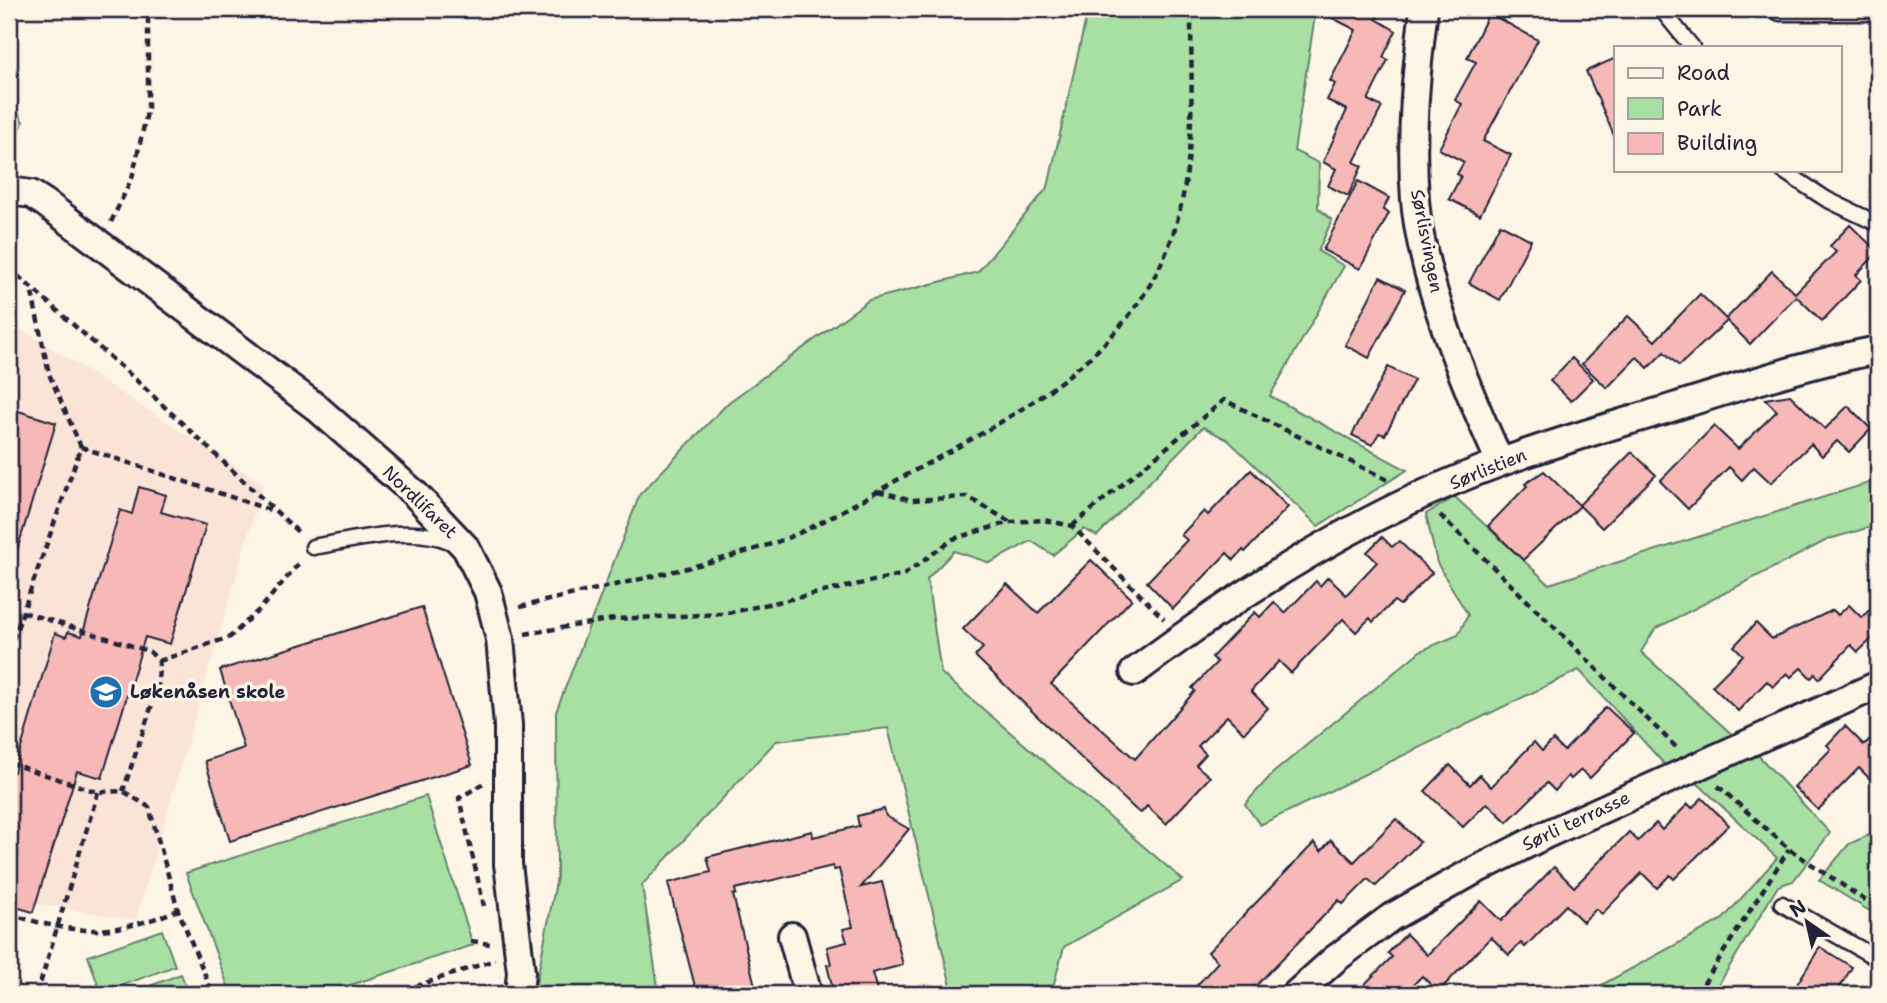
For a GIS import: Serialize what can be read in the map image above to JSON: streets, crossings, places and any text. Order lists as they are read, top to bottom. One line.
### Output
{"streets":{"street":["Sørlisvingen","Sørlistien","Nordlifaret","Sørli terrasse"]},"crossings":[["Sørlisvingen","Sørlistien"]],"places":{"school or university":["Løkenåsen skole"]},"legend":["Road","Park","Building"],"north":"top left"}
